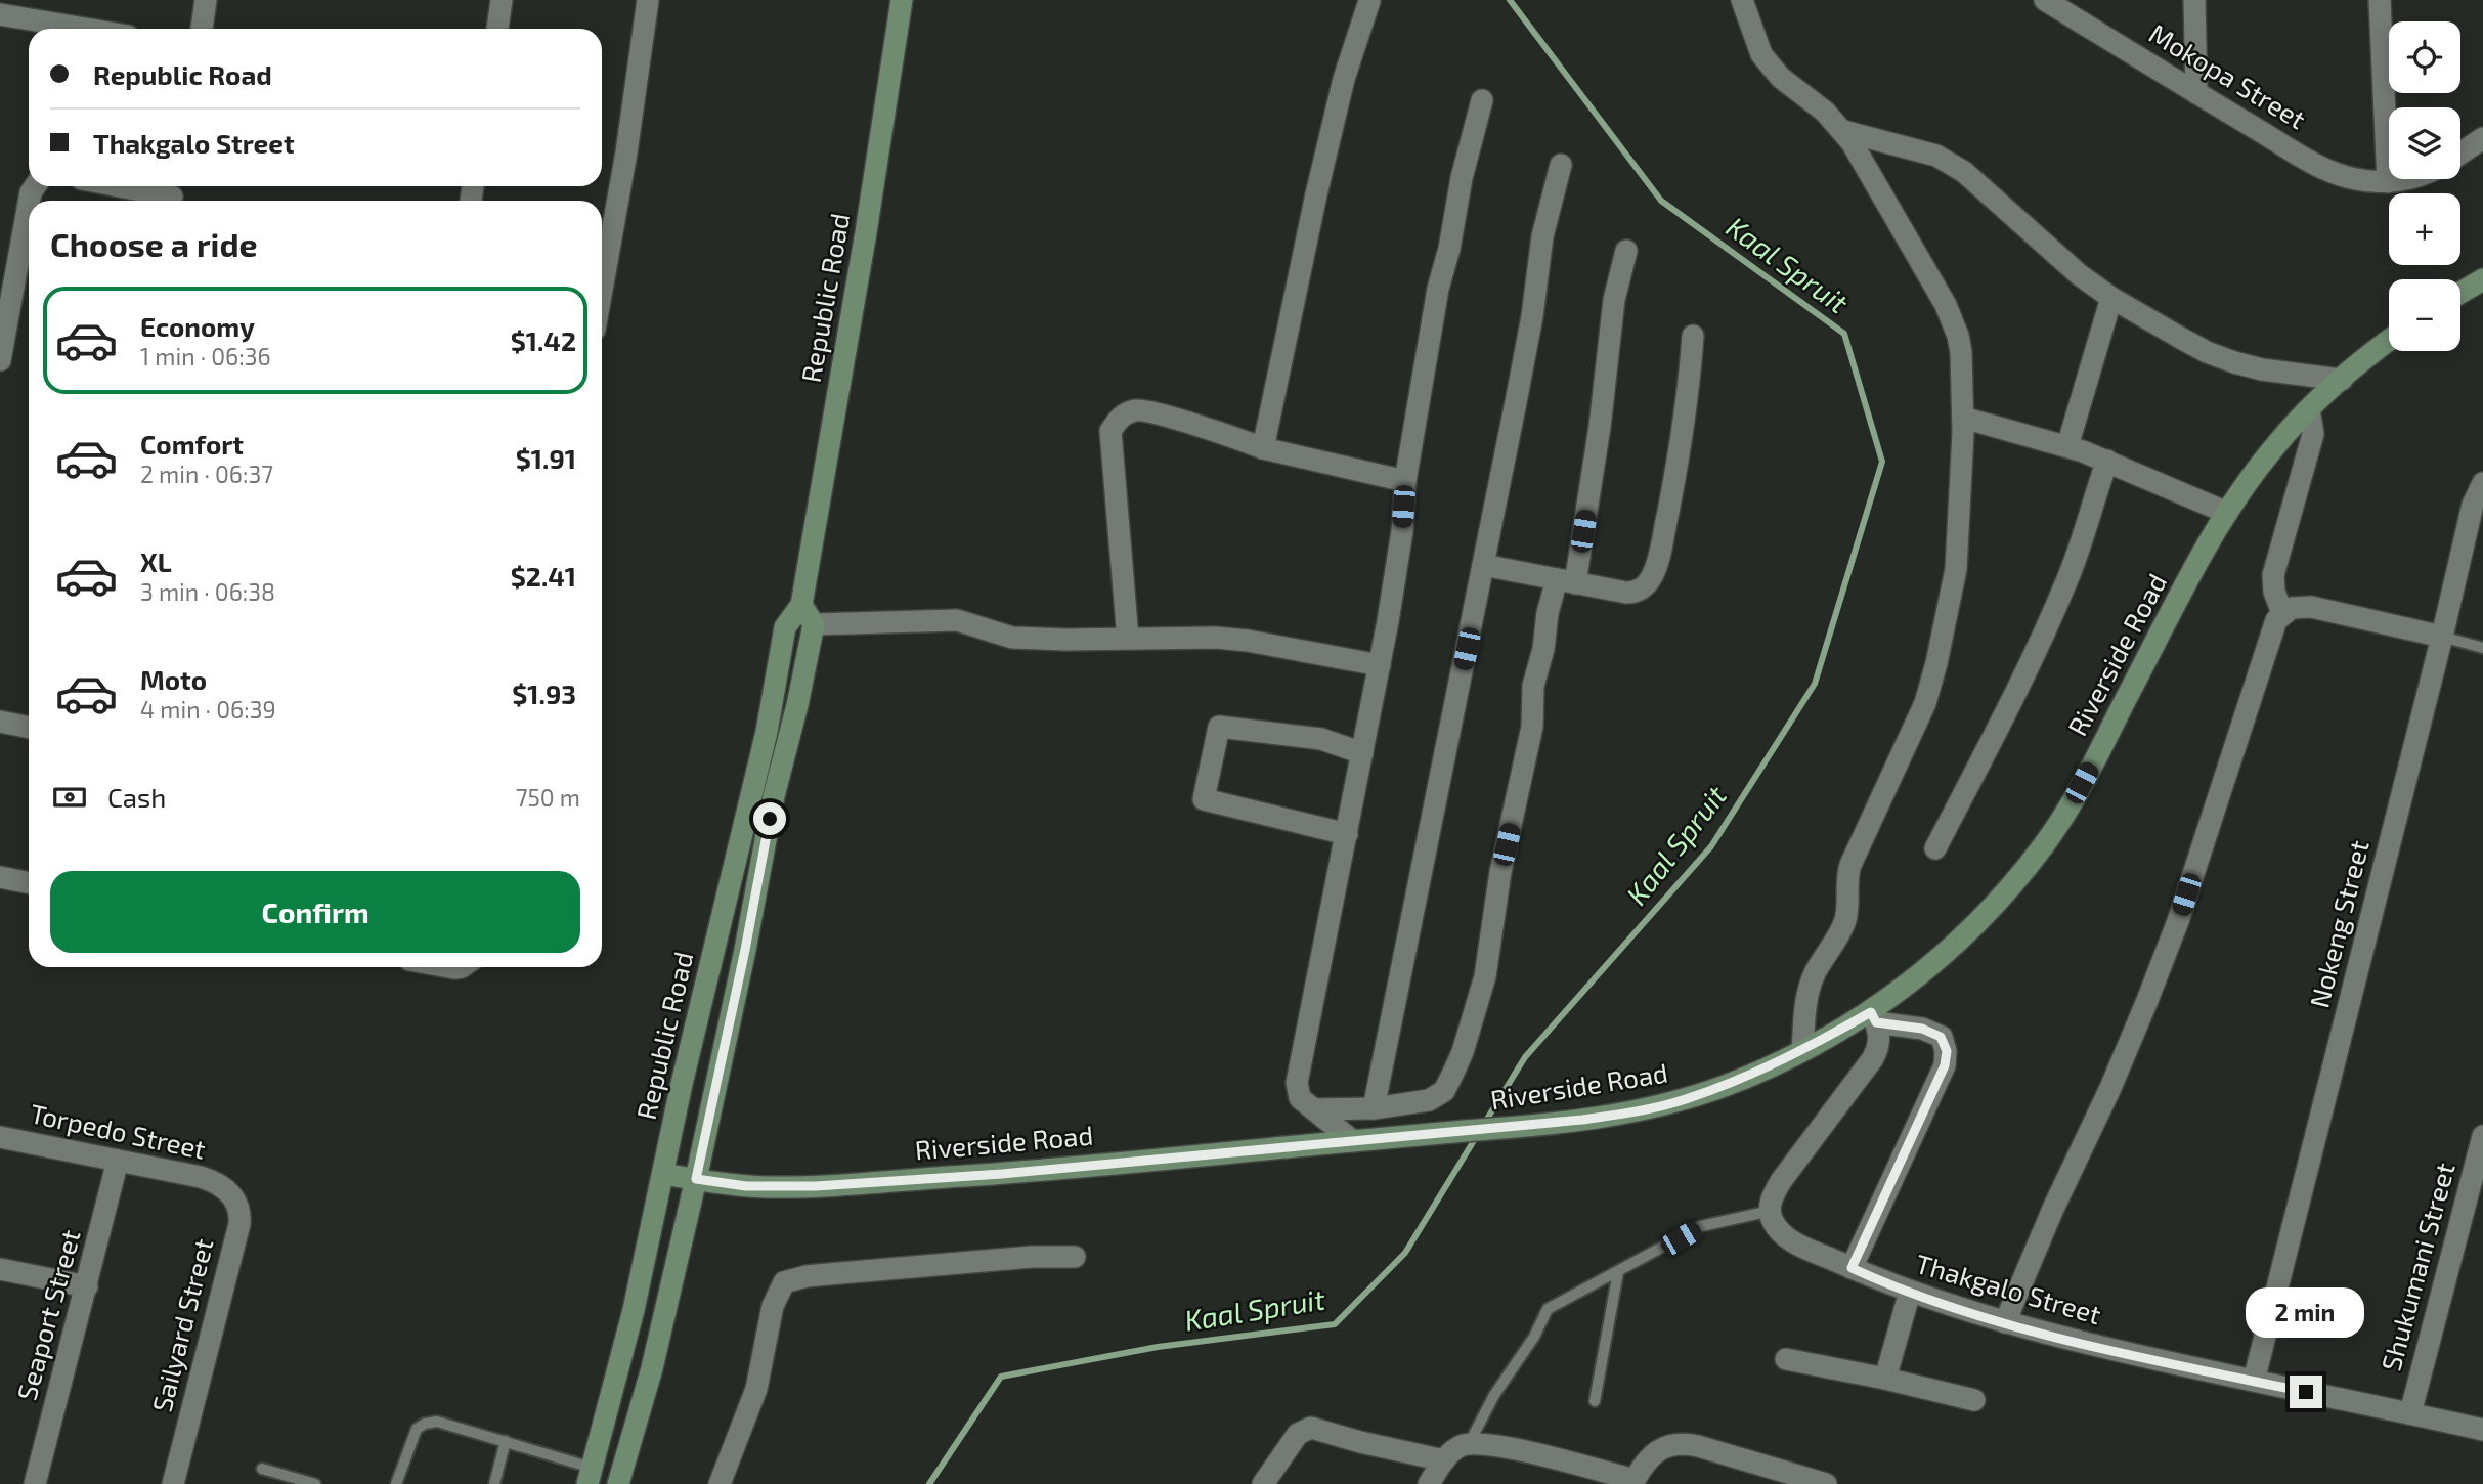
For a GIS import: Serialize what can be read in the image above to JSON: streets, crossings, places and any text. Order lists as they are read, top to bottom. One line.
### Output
{"streets":{"street":["Mokopa Street","Republic Road","Riverside Road","Nokeng Street","Torpedo Street","Shukumani Street","Thakgalo Street","Seaport Street","Sailyard Street"]},"crossings":[["Republic Road","Riverside Road"],["Nokeng Street","Thakgalo Street"],["Torpedo Street","Seaport Street"],["Torpedo Street","Sailyard Street"],["Shukumani Street","Thakgalo Street"]],"water":["Kaal Spruit"],"page":{"map_buttons":["+","−"],"banner":["Republic Road","Thakgalo Street"],"heading":"Choose a ride","list":[{"name":"Economy","note":"1 min · 06:36","value":"$1.42"},{"name":"Comfort","note":"2 min · 06:37","value":"$1.91"},{"name":"XL","note":"3 min · 06:38","value":"$2.41"},{"name":"Moto","note":"4 min · 06:39","value":"$1.93"}],"pay":["Cash","750 m"],"buttons":"Confirm","bubble":"2 min"}}
